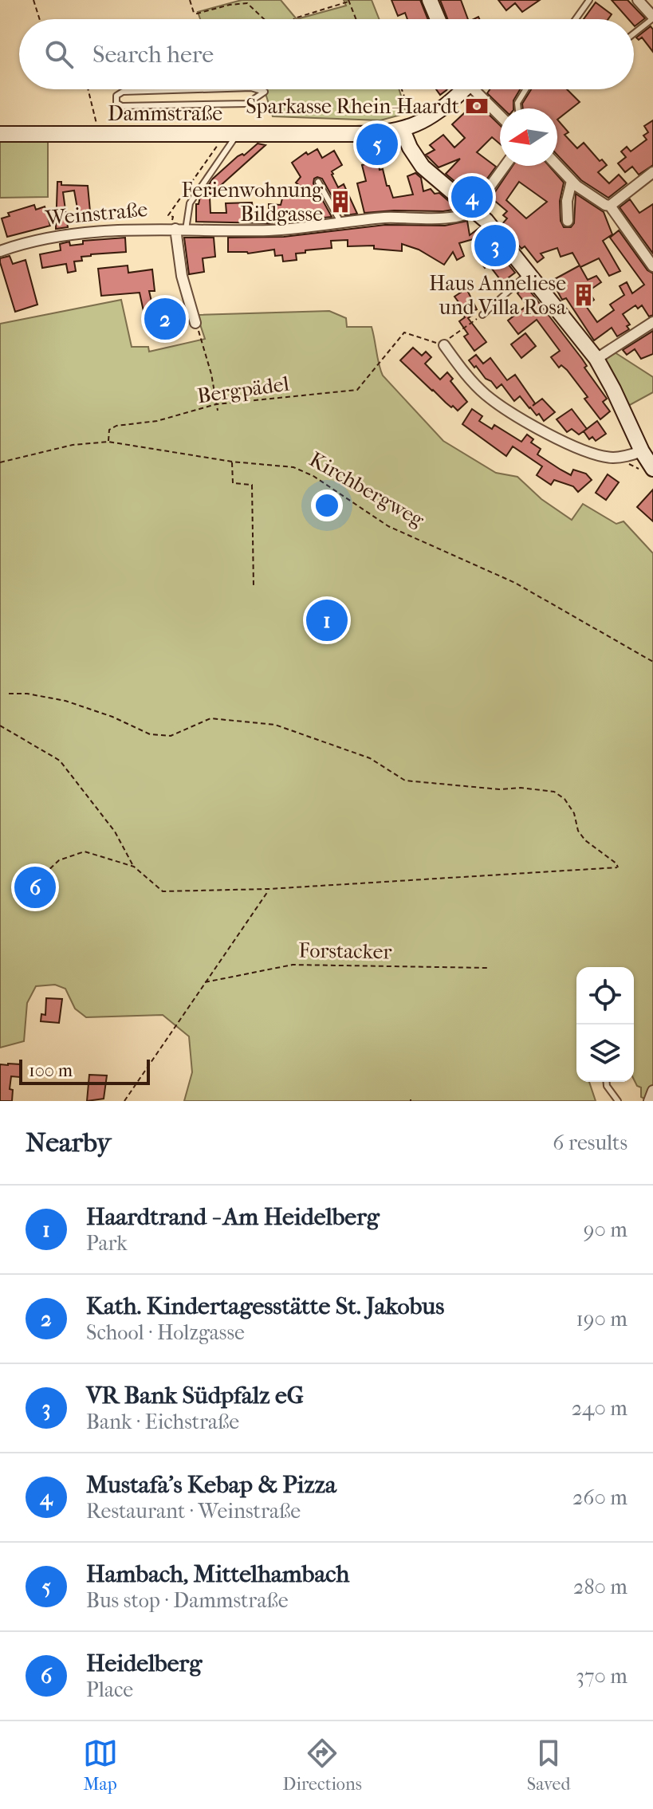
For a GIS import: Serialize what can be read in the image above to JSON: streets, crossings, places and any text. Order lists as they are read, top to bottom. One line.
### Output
{"streets":{"street":["Dammstraße","Weinstraße"],"path":["Bergpädel","Kirchbergweg","Forstacker"]},"crossings":[["Bergpädel","Kirchbergweg"]],"places":{"bank":["Sparkasse Rhein-Haardt"],"building":["Ferienwohnung Bildgasse","Haus Anneliese und Villa Rosa"]},"scale_bar":"100 m","north":"left","page":{"search":"Search here","pins":["5","4","3","2","1","6"],"scale":"100 m","heading":["Nearby","6 results"],"list":[{"mark":"1","name":"Haardtrand - Am Heidelberg","note":"Park","value":"90 m"},{"mark":"2","name":"Kath. Kindertagesstätte St. Jakobus","note":"School · Holzgasse","value":"190 m"},{"mark":"3","name":"VR Bank Südpfalz eG","note":"Bank · Eichstraße","value":"240 m"},{"mark":"4","name":"Mustafa's Kebap & Pizza","note":"Restaurant · Weinstraße","value":"260 m"},{"mark":"5","name":"Hambach, Mittelhambach","note":"Bus stop · Dammstraße","value":"280 m"},{"mark":"6","name":"Heidelberg","note":"Place","value":"370 m"}],"nav":["Map","Directions","Saved"]}}
